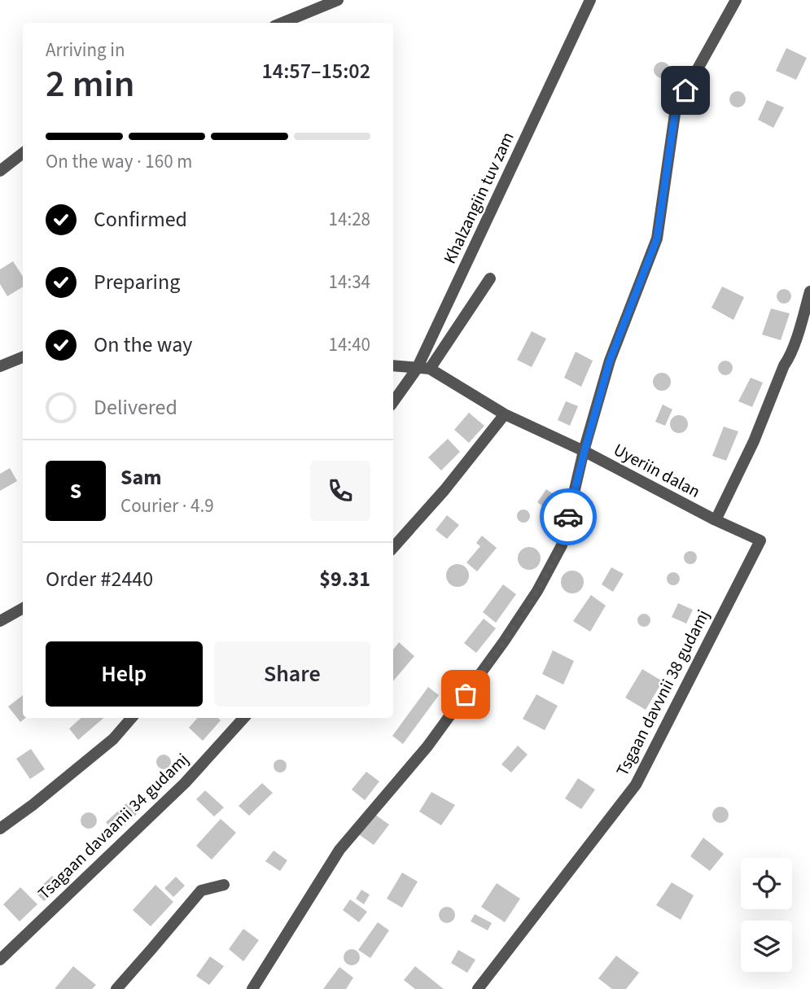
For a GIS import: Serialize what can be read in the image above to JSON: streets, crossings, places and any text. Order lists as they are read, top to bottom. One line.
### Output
{"streets":{"street":["Khalzangiin tuv zam","Uyeriin dalan","Tsgaan davvnii 38 gudamj","Tsagaan davaanii 34 gudamj"]},"crossings":[["Uyeriin dalan","Tsgaan davvnii 38 gudamj"]],"page":{"heading":["2 min","Arriving in","14:57–15:02"],"panel":["Sam","Courier · 4.9","Order #2440","$9.31"],"bar":"On the way · 160 m","list":[["Confirmed","14:28"],["Preparing","14:34"],["On the way","14:40"],"Delivered"],"round":"S","buttons":["Help","Share"]}}
